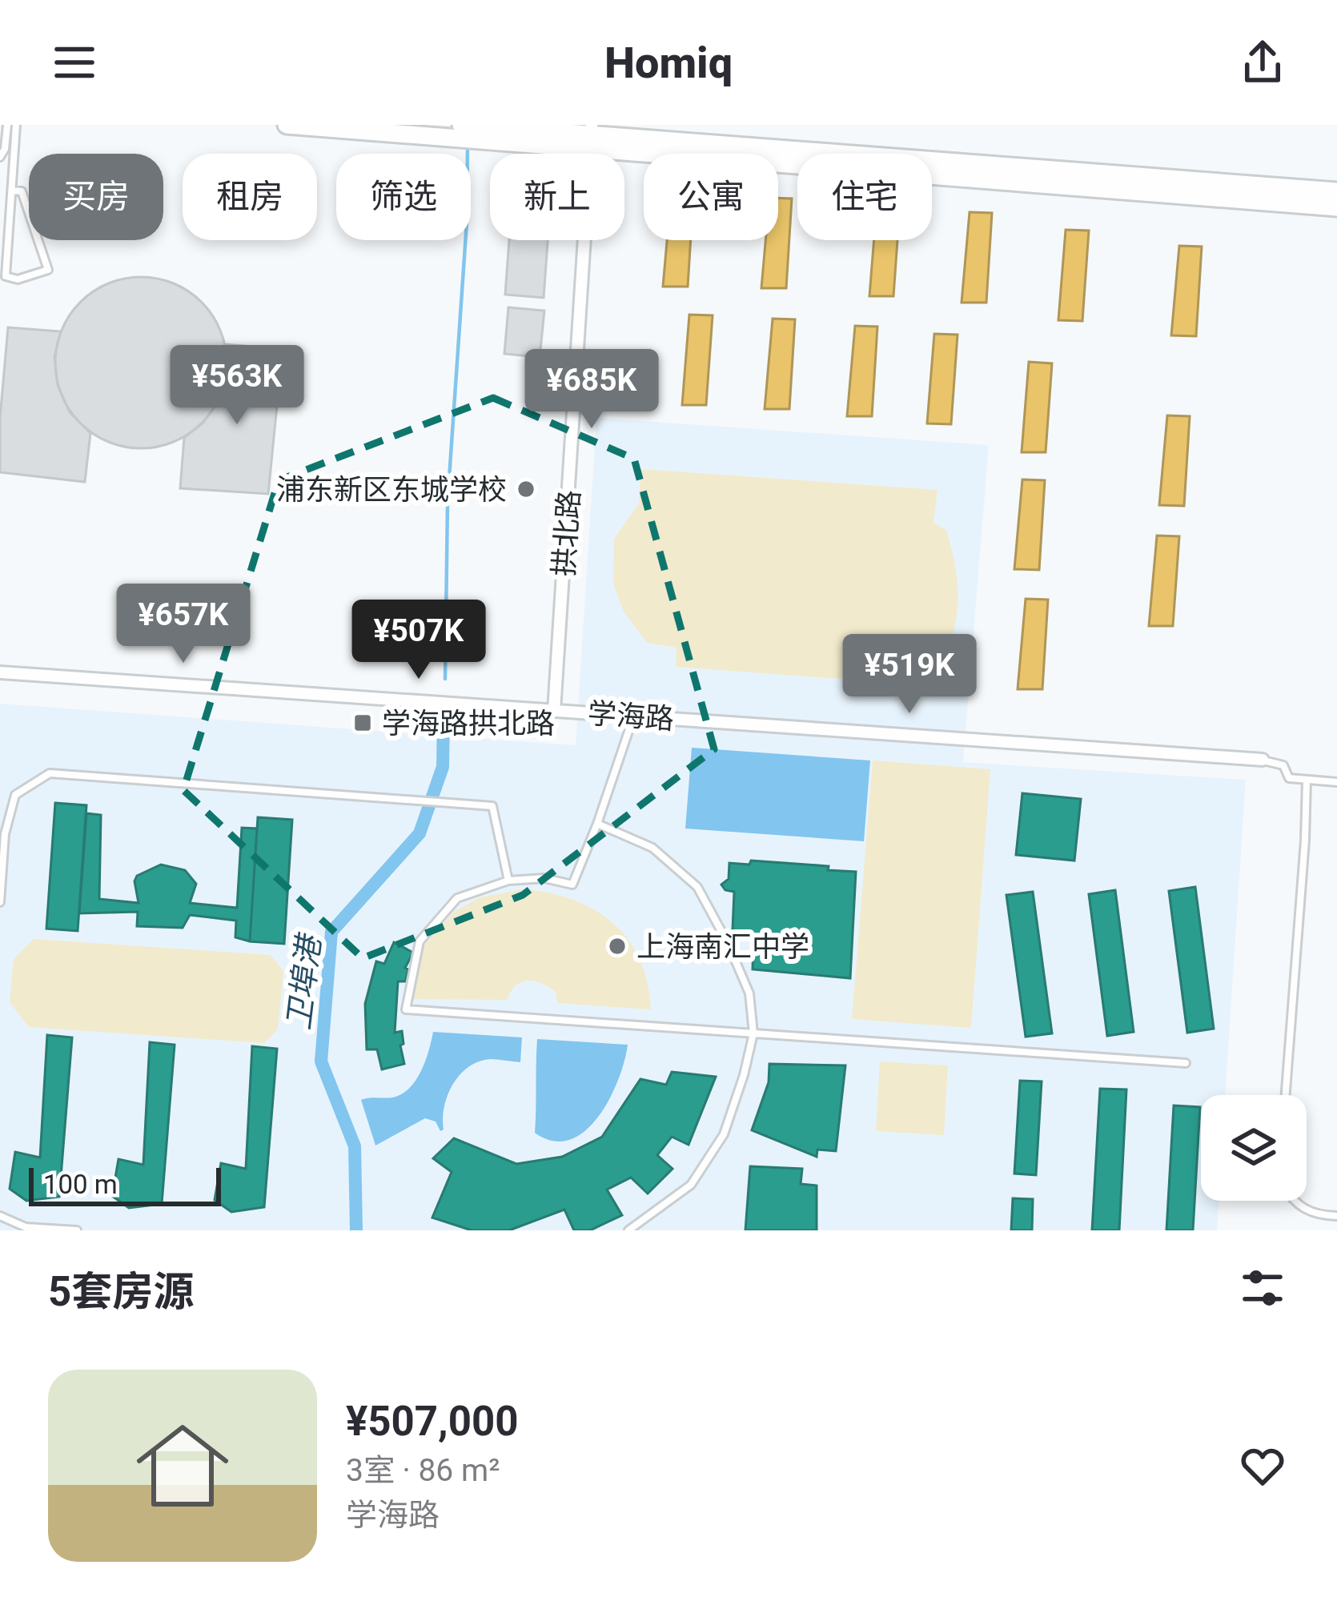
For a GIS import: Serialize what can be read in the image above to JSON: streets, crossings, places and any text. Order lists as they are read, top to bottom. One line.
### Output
{"streets":{"street":["拱北路","学海路"]},"crossings":[["拱北路","学海路"]],"water":["卫埠港"],"places":{"other":["浦东新区东城学校","上海南汇中学"],"transit":["学海路拱北路"]},"scale_bar":"100 m","page":{"header":"Homiq","chip":["买房","租房","筛选","新上","公寓","住宅"],"price":["¥563K","¥685K","¥657K","¥507K","¥519K"],"scale":"100 m","heading":"5套房源","list":[{"name":"¥507,000","note":"3室 · 86 m² · 学海路"}]}}
